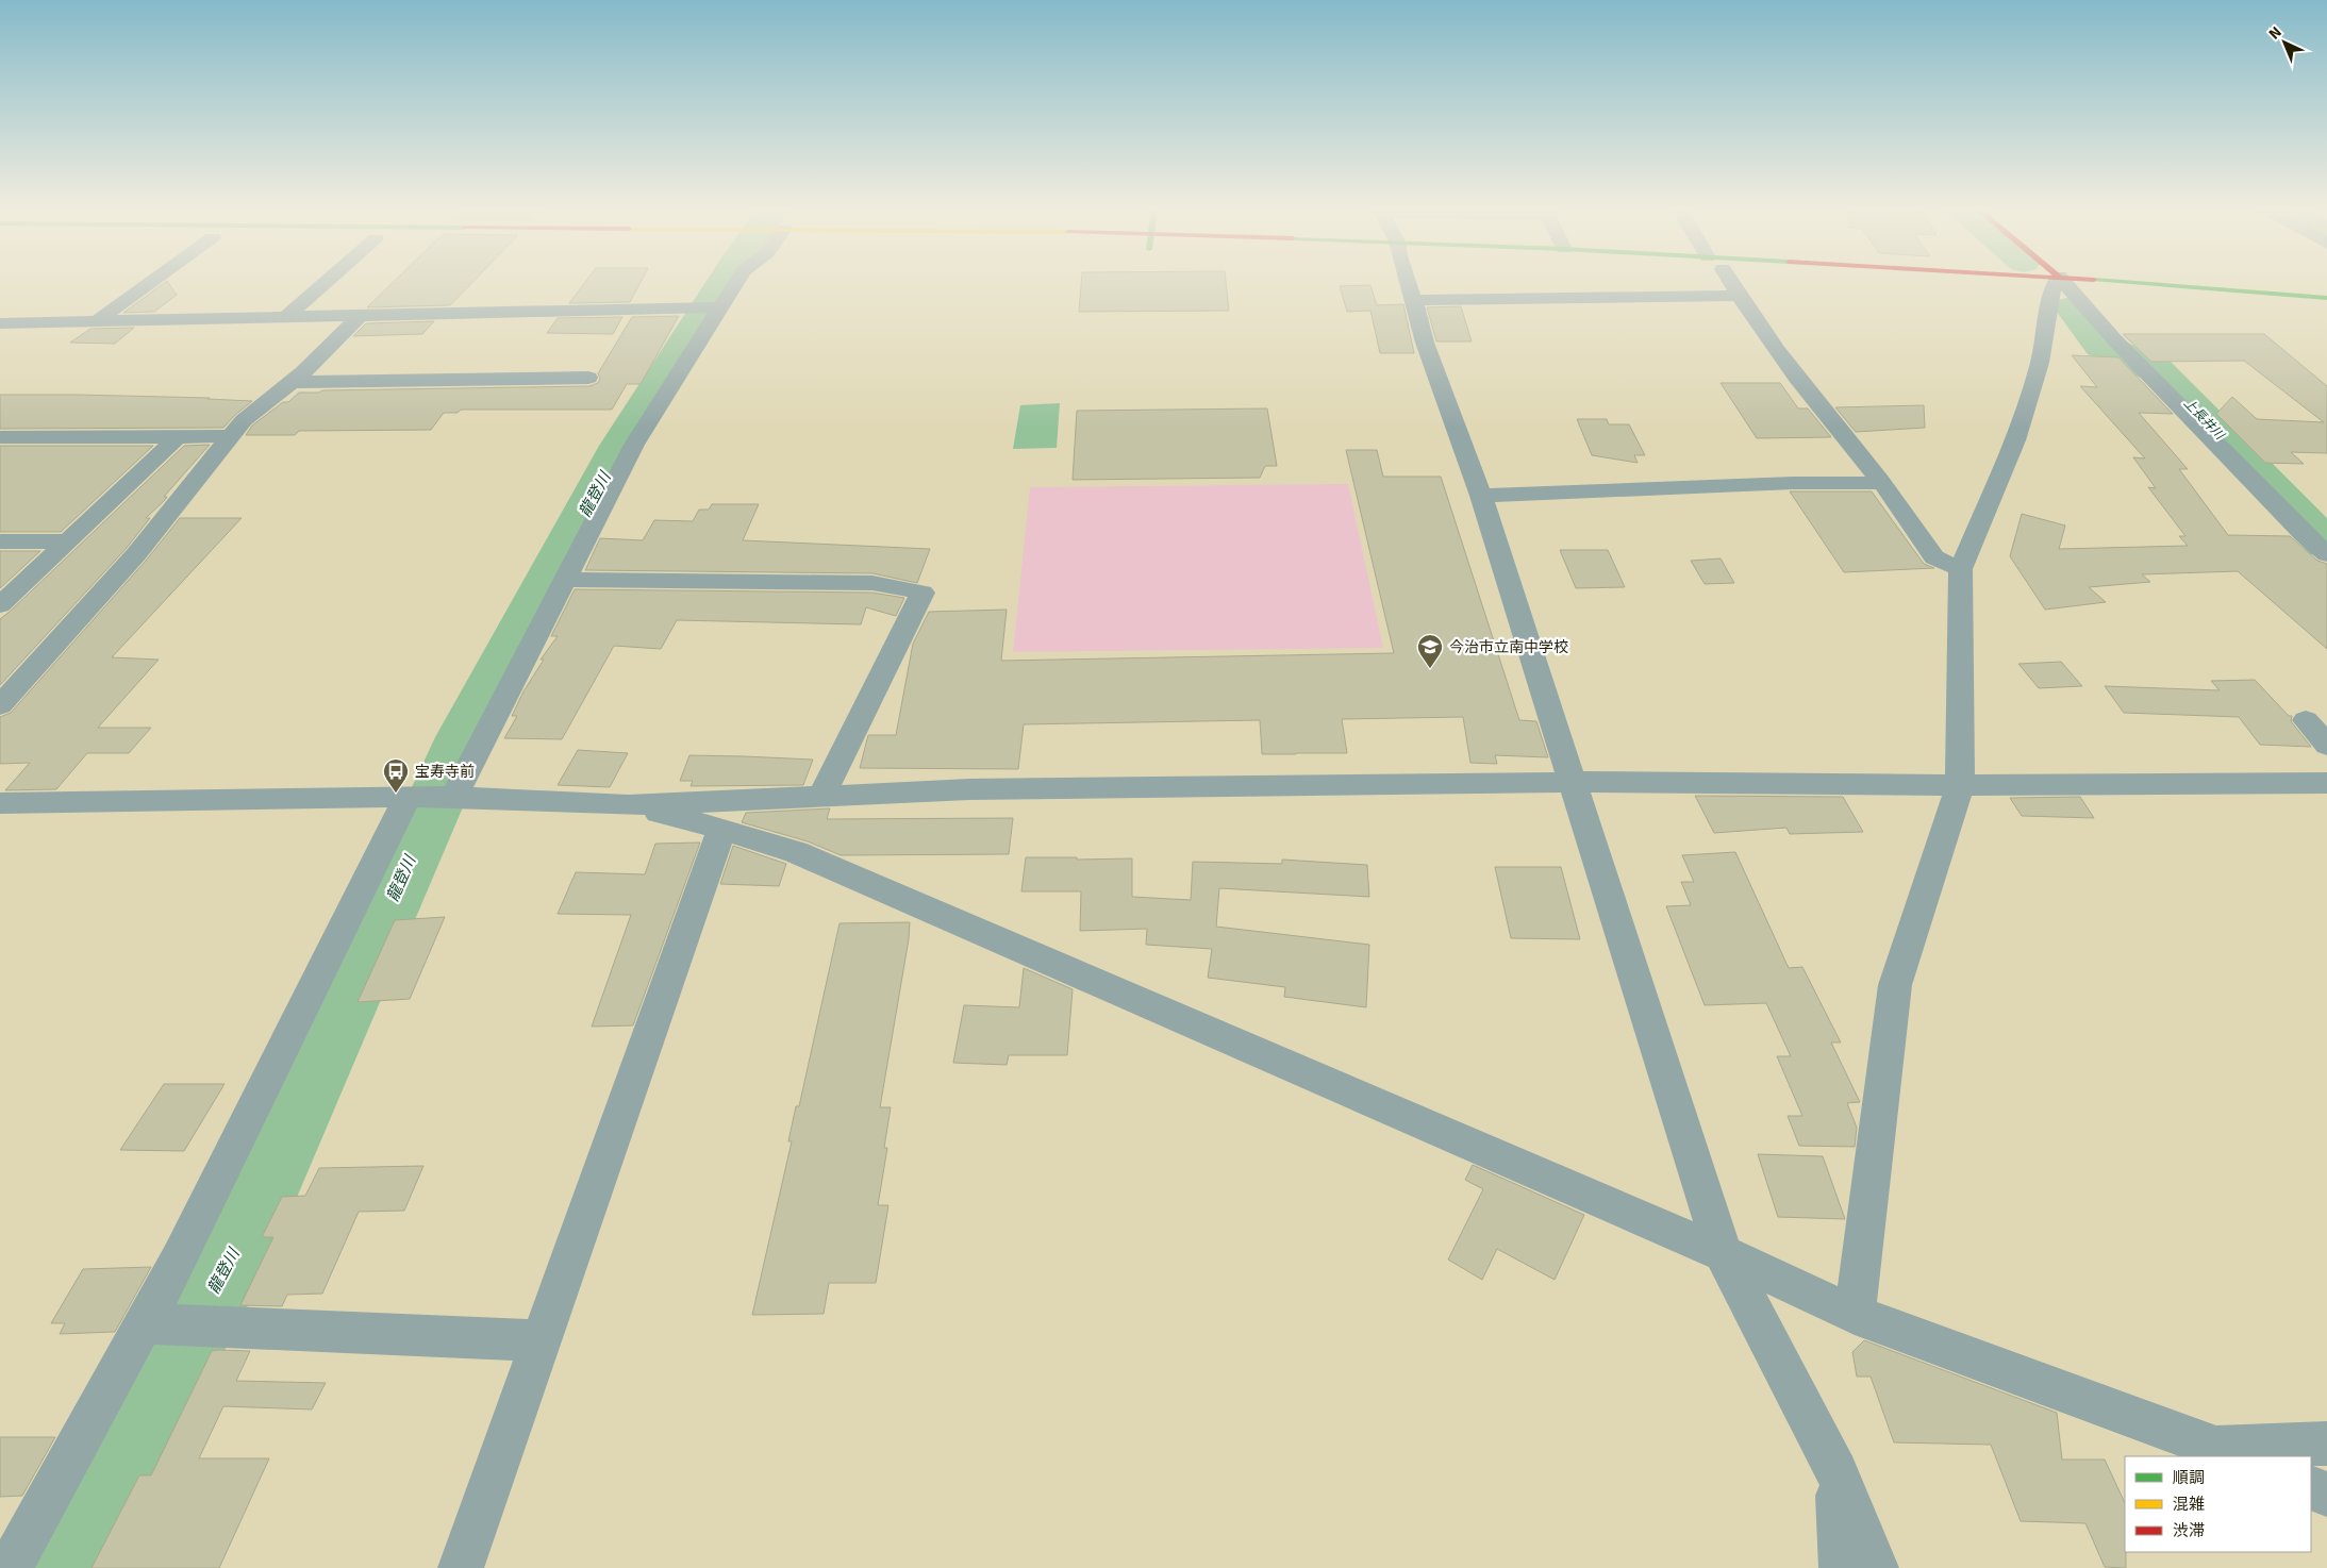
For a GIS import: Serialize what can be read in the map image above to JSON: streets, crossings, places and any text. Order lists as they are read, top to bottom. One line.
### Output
{"water":["上長井川","龍登川"],"places":{"school or university":["今治市立南中学校"],"bus stop":["宝寿寺前"]},"legend":["順調","混雑","渋滞"],"north":"top left"}
